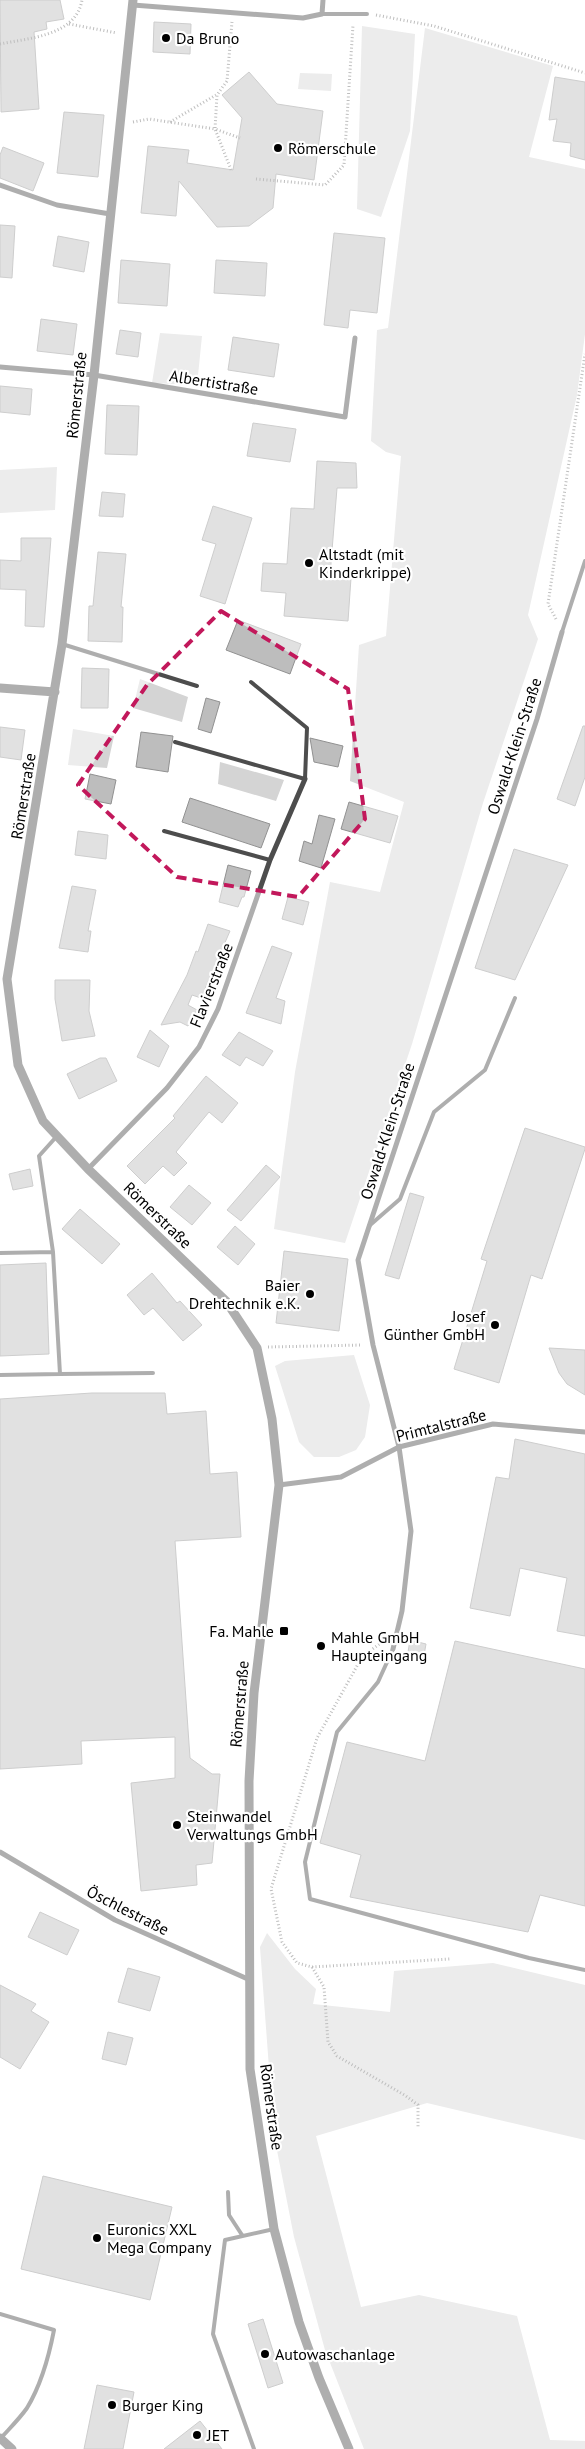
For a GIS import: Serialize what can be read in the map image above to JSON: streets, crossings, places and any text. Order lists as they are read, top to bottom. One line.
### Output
{"streets":{"street":["Albertistraße","Römerstraße","Oswald-Klein-Straße","Flavierstraße","Primtalstraße","Öschlestraße"]},"crossings":[["Albertistraße","Römerstraße"],["Römerstraße","Flavierstraße"],["Römerstraße","Primtalstraße"],["Römerstraße","Öschlestraße"],["Oswald-Klein-Straße","Primtalstraße"]],"places":{"other":["Da Bruno","Römerschule","Altstadt (mit Kinderkrippe)","Baier Drehtechnik e.K.","Josef Günther GmbH","Mahle GmbH Haupteingang","Steinwandel Verwaltungs GmbH","Euronics XXL Mega Company","Autowaschanlage","Burger King","JET"],"transit":["Fa. Mahle"]}}
